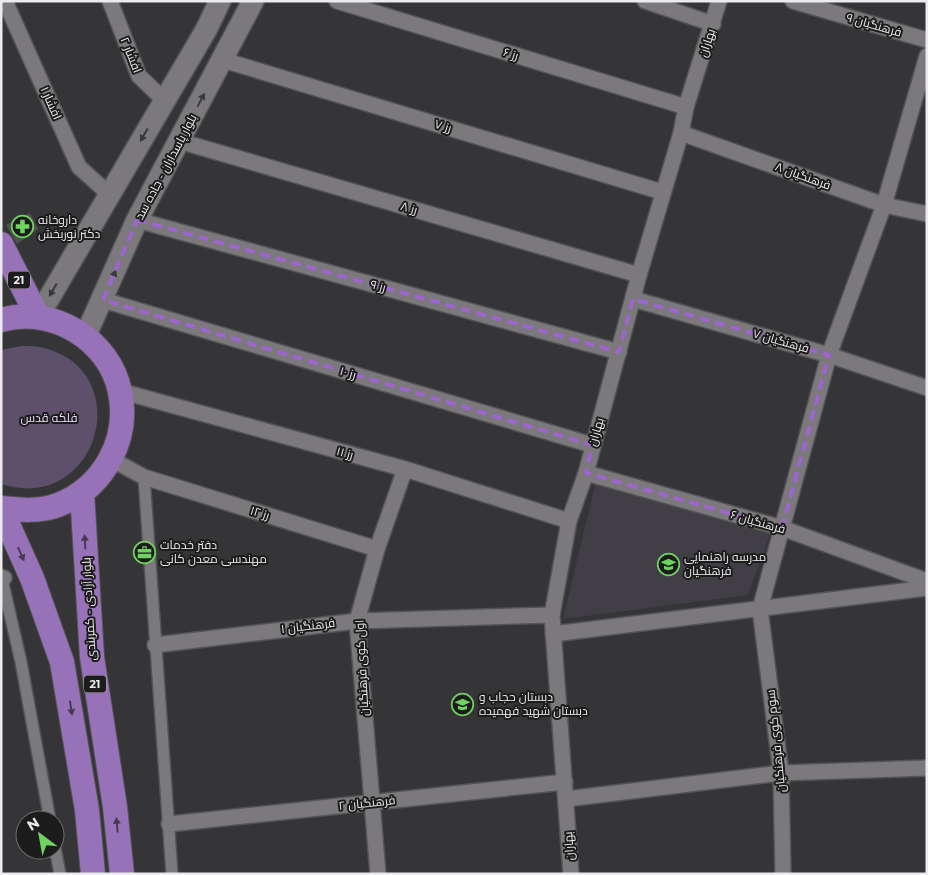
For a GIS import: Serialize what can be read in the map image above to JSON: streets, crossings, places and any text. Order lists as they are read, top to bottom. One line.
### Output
{"streets":{"main road":["بلوار پاسداران - جاده سد","21","بلوار آزادی - کمربندی"],"street":["فرهنگیان ۹","بهاران","رز ۶","افشار ۲","افشار ۱","رز ۷","فرهنگیان ۸","رز ۸","رز ۹","فرهنگیان ۷","رز ۱۰","رز ۱۱","رز ۱۲","فرهنگیان ۶","فرهنگیان ۱","اول کوی فرهنگیان","سوم کوی فرهنگیان","فرهنگیان ۲"]},"crossings":[["بهاران","رز ۶"],["بهاران","رز ۷"],["بهاران","فرهنگیان ۸"],["بهاران","رز ۸"],["بهاران","رز ۹"],["بهاران","فرهنگیان ۷"],["بهاران","رز ۱۰"],["بهاران","رز ۱۱"],["بهاران","فرهنگیان ۶"],["بهاران","فرهنگیان ۱"],["بهاران","فرهنگیان ۲"],["رز ۷","بلوار پاسداران - جاده سد"],["بلوار پاسداران - جاده سد","رز ۸"],["بلوار پاسداران - جاده سد","21"],["بلوار پاسداران - جاده سد","رز ۹"],["بلوار پاسداران - جاده سد","رز ۱۰"],["21","رز ۱۱"],["21","رز ۱۲"],["21","بلوار آزادی - کمربندی"],["رز ۱۱","اول کوی فرهنگیان"],["رز ۱۲","اول کوی فرهنگیان"],["فرهنگیان ۱","اول کوی فرهنگیان"],["اول کوی فرهنگیان","فرهنگیان ۲"]],"parks":["فلکه قدس"],"places":{"pharmacy":["داروخانه دکتر نوربخش"],"office":["دفتر خدمات مهندسی معدن کانی"],"school or university":["مدرسه راهنمایی فرهنگیان","دبستان حجاب و دبستان شهید فهمیده"]},"north":"top left"}
